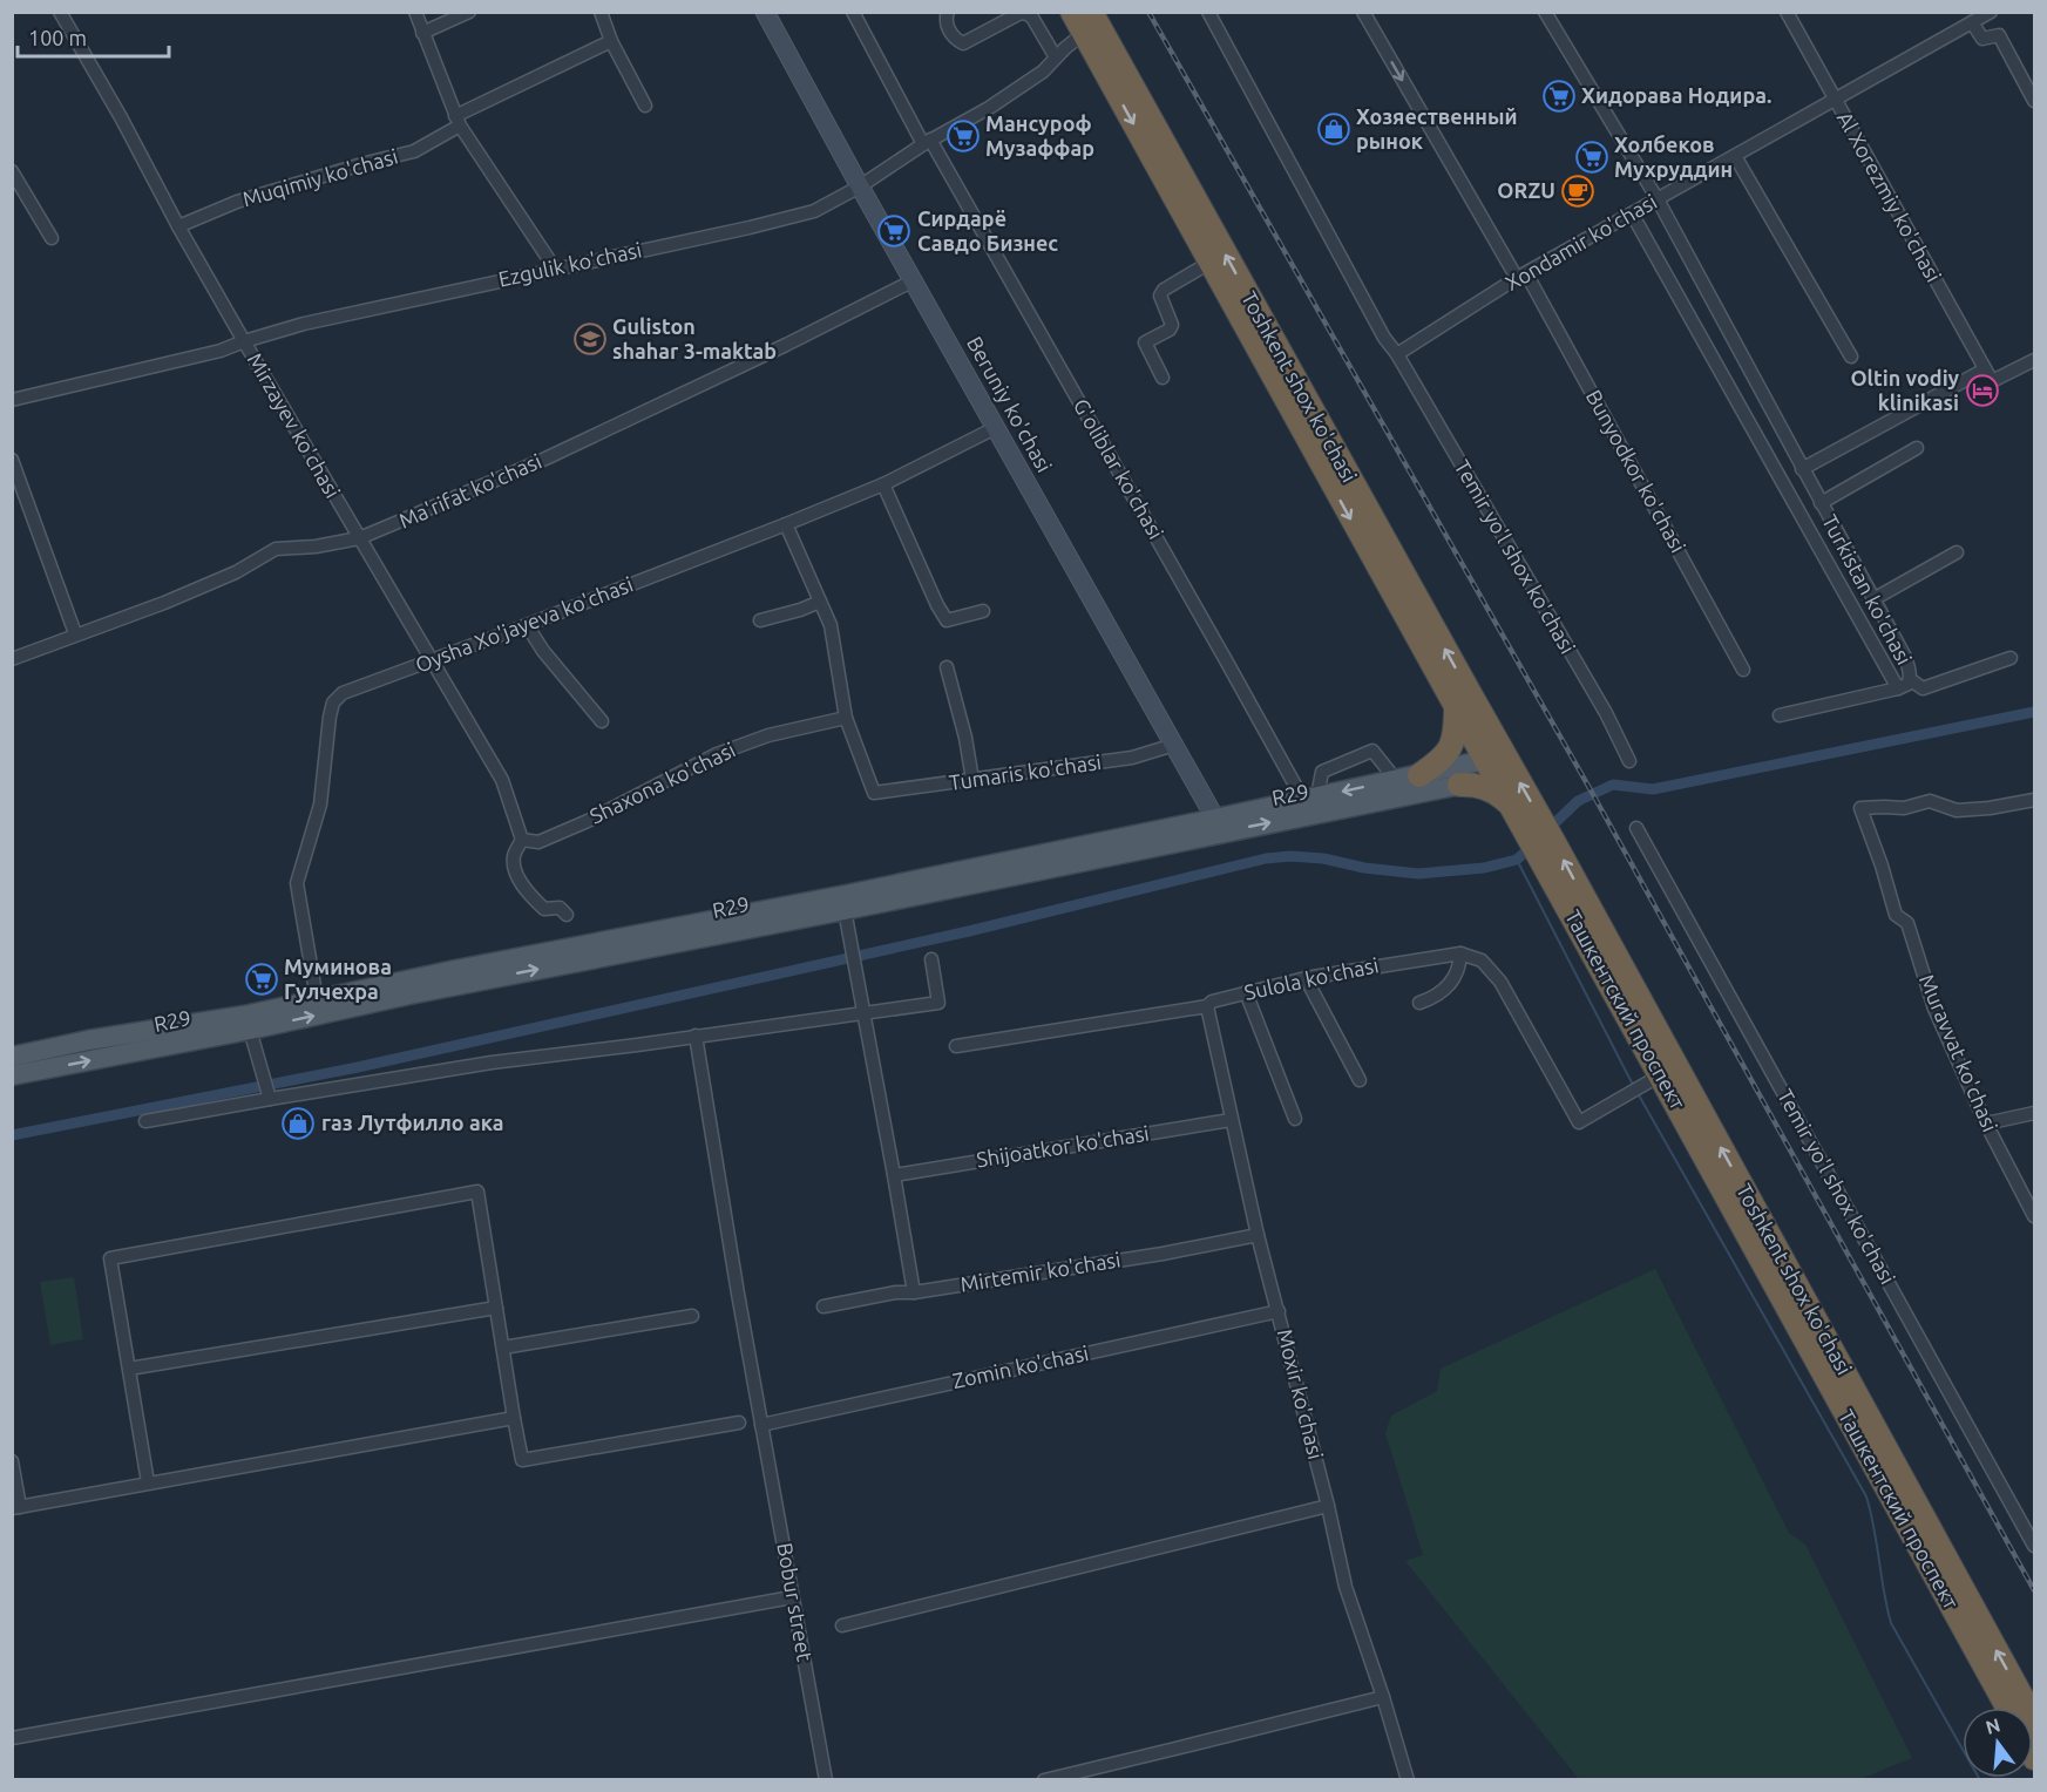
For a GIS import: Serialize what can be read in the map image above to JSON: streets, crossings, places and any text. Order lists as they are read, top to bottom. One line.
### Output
{"streets":{"highway":["Toshkent shox ko'chasi","Ташкентский проспект"],"main road":["R29"],"street":["Muqimiy ko'chasi","Al Xorezmiy ko'chasi","Xondamir ko'chasi","Ezgulik ko'chasi","Beruniy ko'chasi","Mirzayev ko'chasi","G'oliblar ko'chasi","Bunyodkor ko'chasi","Ma'rifat ko'chasi","Temir yo'l shox ko'chasi","Turkistan ko'chasi","Oysha Xo'jayeva ko'chasi","Tumaris ko'chasi","Shaxona ko'chasi","Sulola ko'chasi","Muravvat ko'chasi","Shijoatkor ko'chasi","Mirtemir ko'chasi","Zomin ko'chasi","Moxir ko'chasi","Bobur street"]},"crossings":[["Muqimiy ko'chasi","Mirzayev ko'chasi"],["Al Xorezmiy ko'chasi","Xondamir ko'chasi"],["Xondamir ko'chasi","Bunyodkor ko'chasi"],["Xondamir ko'chasi","Temir yo'l shox ko'chasi"],["Xondamir ko'chasi","Turkistan ko'chasi"],["Ezgulik ko'chasi","Toshkent shox ko'chasi"],["Ezgulik ko'chasi","Beruniy ko'chasi"],["Ezgulik ko'chasi","Mirzayev ko'chasi"],["Ezgulik ko'chasi","G'oliblar ko'chasi"],["Toshkent shox ko'chasi","Ташкентский проспект"],["Beruniy ko'chasi","Ma'rifat ko'chasi"],["Beruniy ko'chasi","Oysha Xo'jayeva ko'chasi"],["Beruniy ko'chasi","Tumaris ko'chasi"],["Beruniy ko'chasi","R29"],["Mirzayev ko'chasi","Ma'rifat ko'chasi"],["Mirzayev ko'chasi","Oysha Xo'jayeva ko'chasi"],["Mirzayev ko'chasi","Shaxona ko'chasi"],["G'oliblar ko'chasi","R29"],["Oysha Xo'jayeva ko'chasi","R29"],["Tumaris ko'chasi","Shaxona ko'chasi"],["Sulola ko'chasi","Moxir ko'chasi"],["Shijoatkor ko'chasi","Moxir ko'chasi"],["Mirtemir ko'chasi","Moxir ko'chasi"],["Zomin ko'chasi","Moxir ko'chasi"],["Zomin ko'chasi","Bobur street"]],"one_way":["Bunyodkor ko'chasi"],"places":{"supermarket":["Хидорава Нодира.","Мансуроф Музаффар","Холбеков Мухруддин","Сирдарё Савдо Бизнес","Муминова Гулчехра"],"shop":["Хозяественный рынок","газ Лутфилло ака"],"cafe":["ORZU"],"school or university":["Guliston shahar 3-maktab"],"hotel":["Oltin vodiy klinikasi"]},"scale_bar":"100 m","north":"top"}
